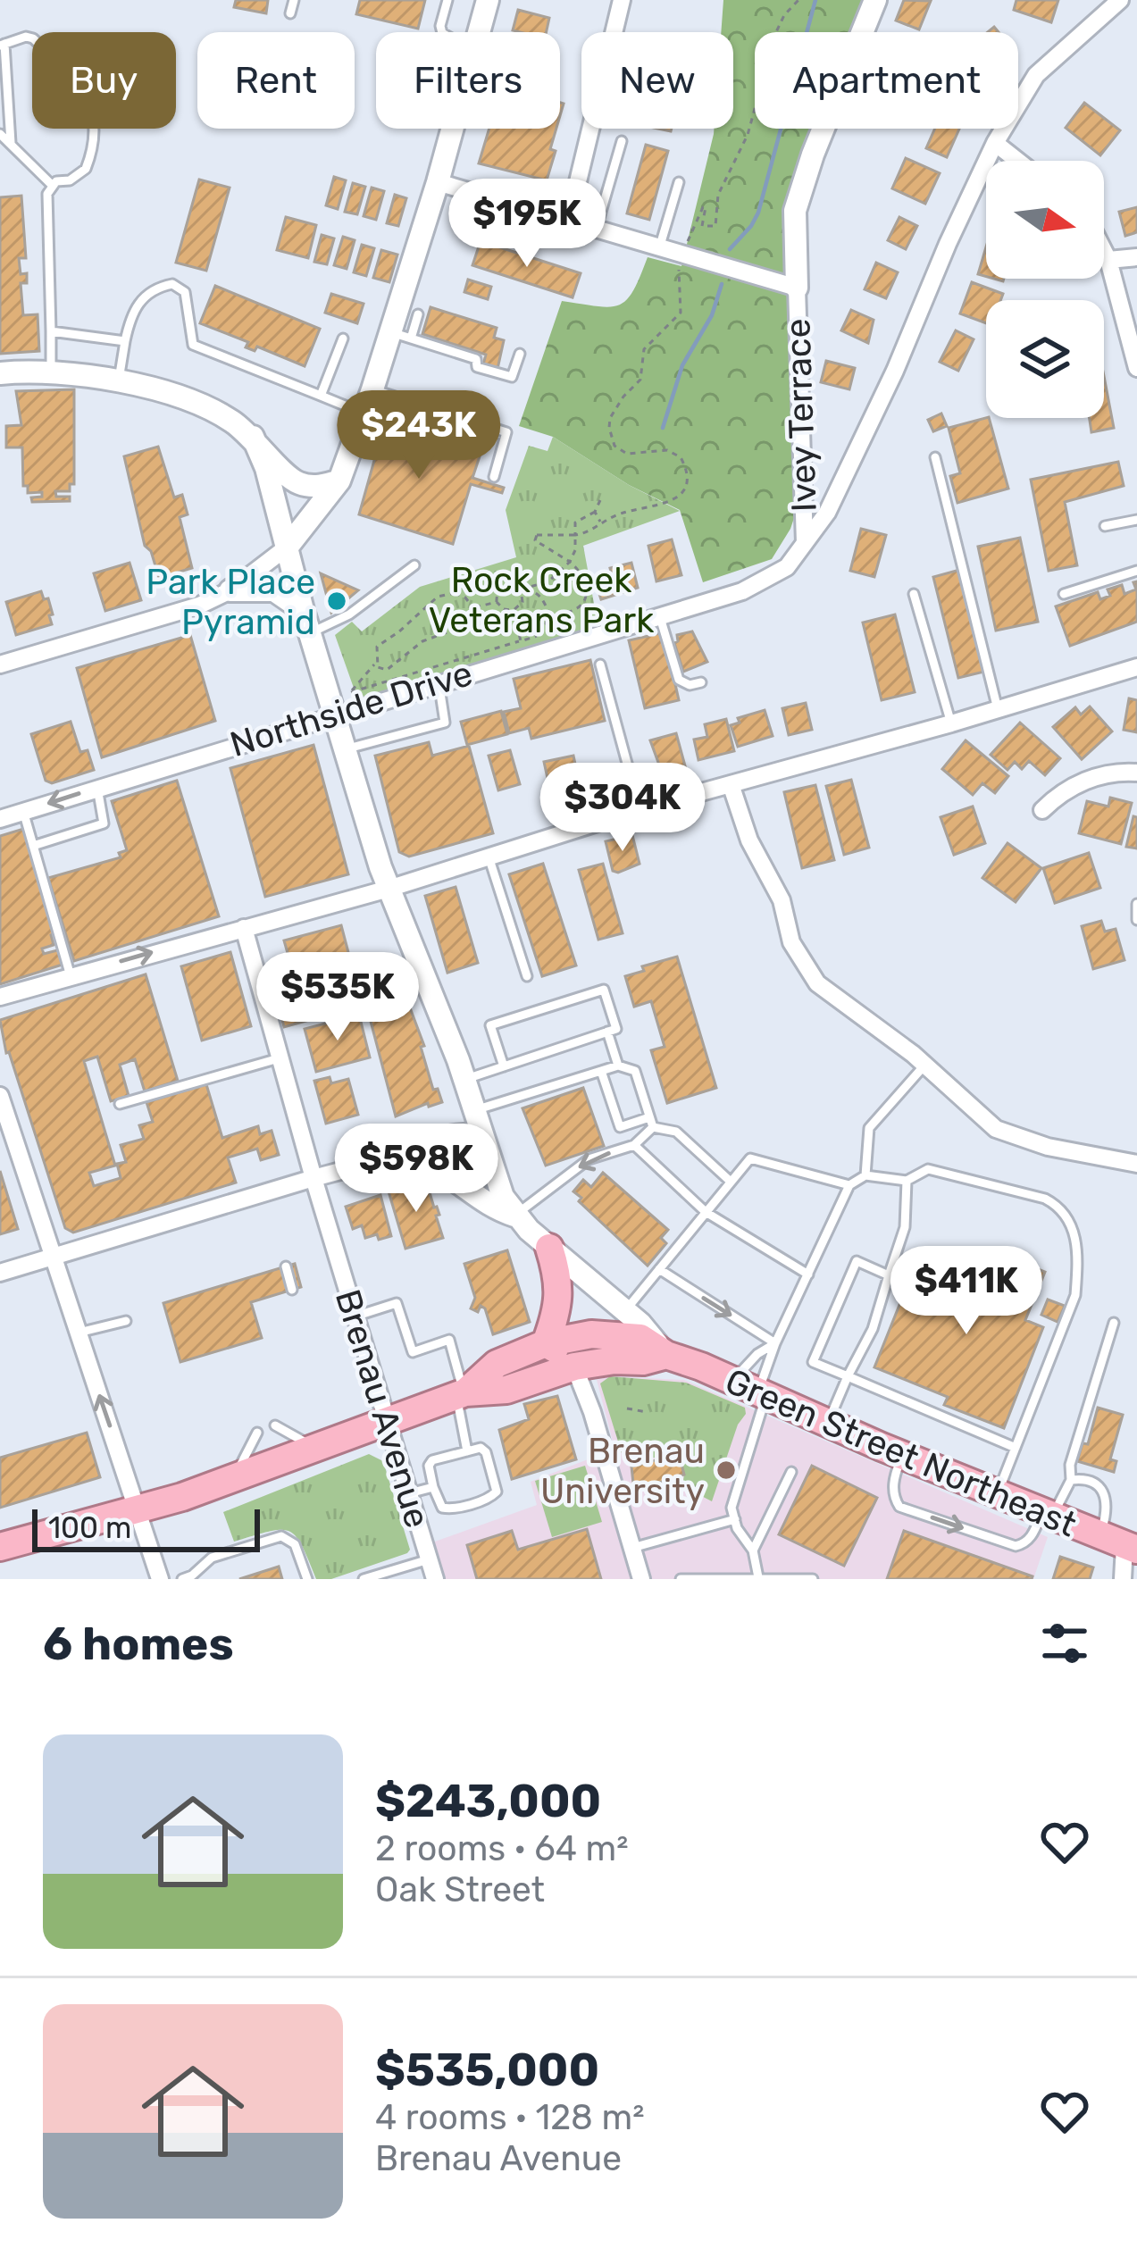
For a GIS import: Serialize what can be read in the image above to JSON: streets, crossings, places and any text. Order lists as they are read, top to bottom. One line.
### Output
{"streets":{"highway":["Green Street Northeast"],"street":["Ivey Terrace","Northside Drive","Brenau Avenue"]},"crossings":[["Ivey Terrace","Northside Drive"]],"parks":["Rock Creek Veterans Park"],"places":["Park Place Pyramid","Brenau University"],"scale_bar":"100 m","north":"right","page":{"chip":["Buy","Rent","Filters","New","Apartment"],"price":["$195K","$243K","$304K","$535K","$598K","$411K"],"scale":"100 m","heading":"6 homes","list":[{"name":"$243,000","note":"2 rooms · 64 m² · Oak Street"},{"name":"$535,000","note":"4 rooms · 128 m² · Brenau Avenue"}]}}
